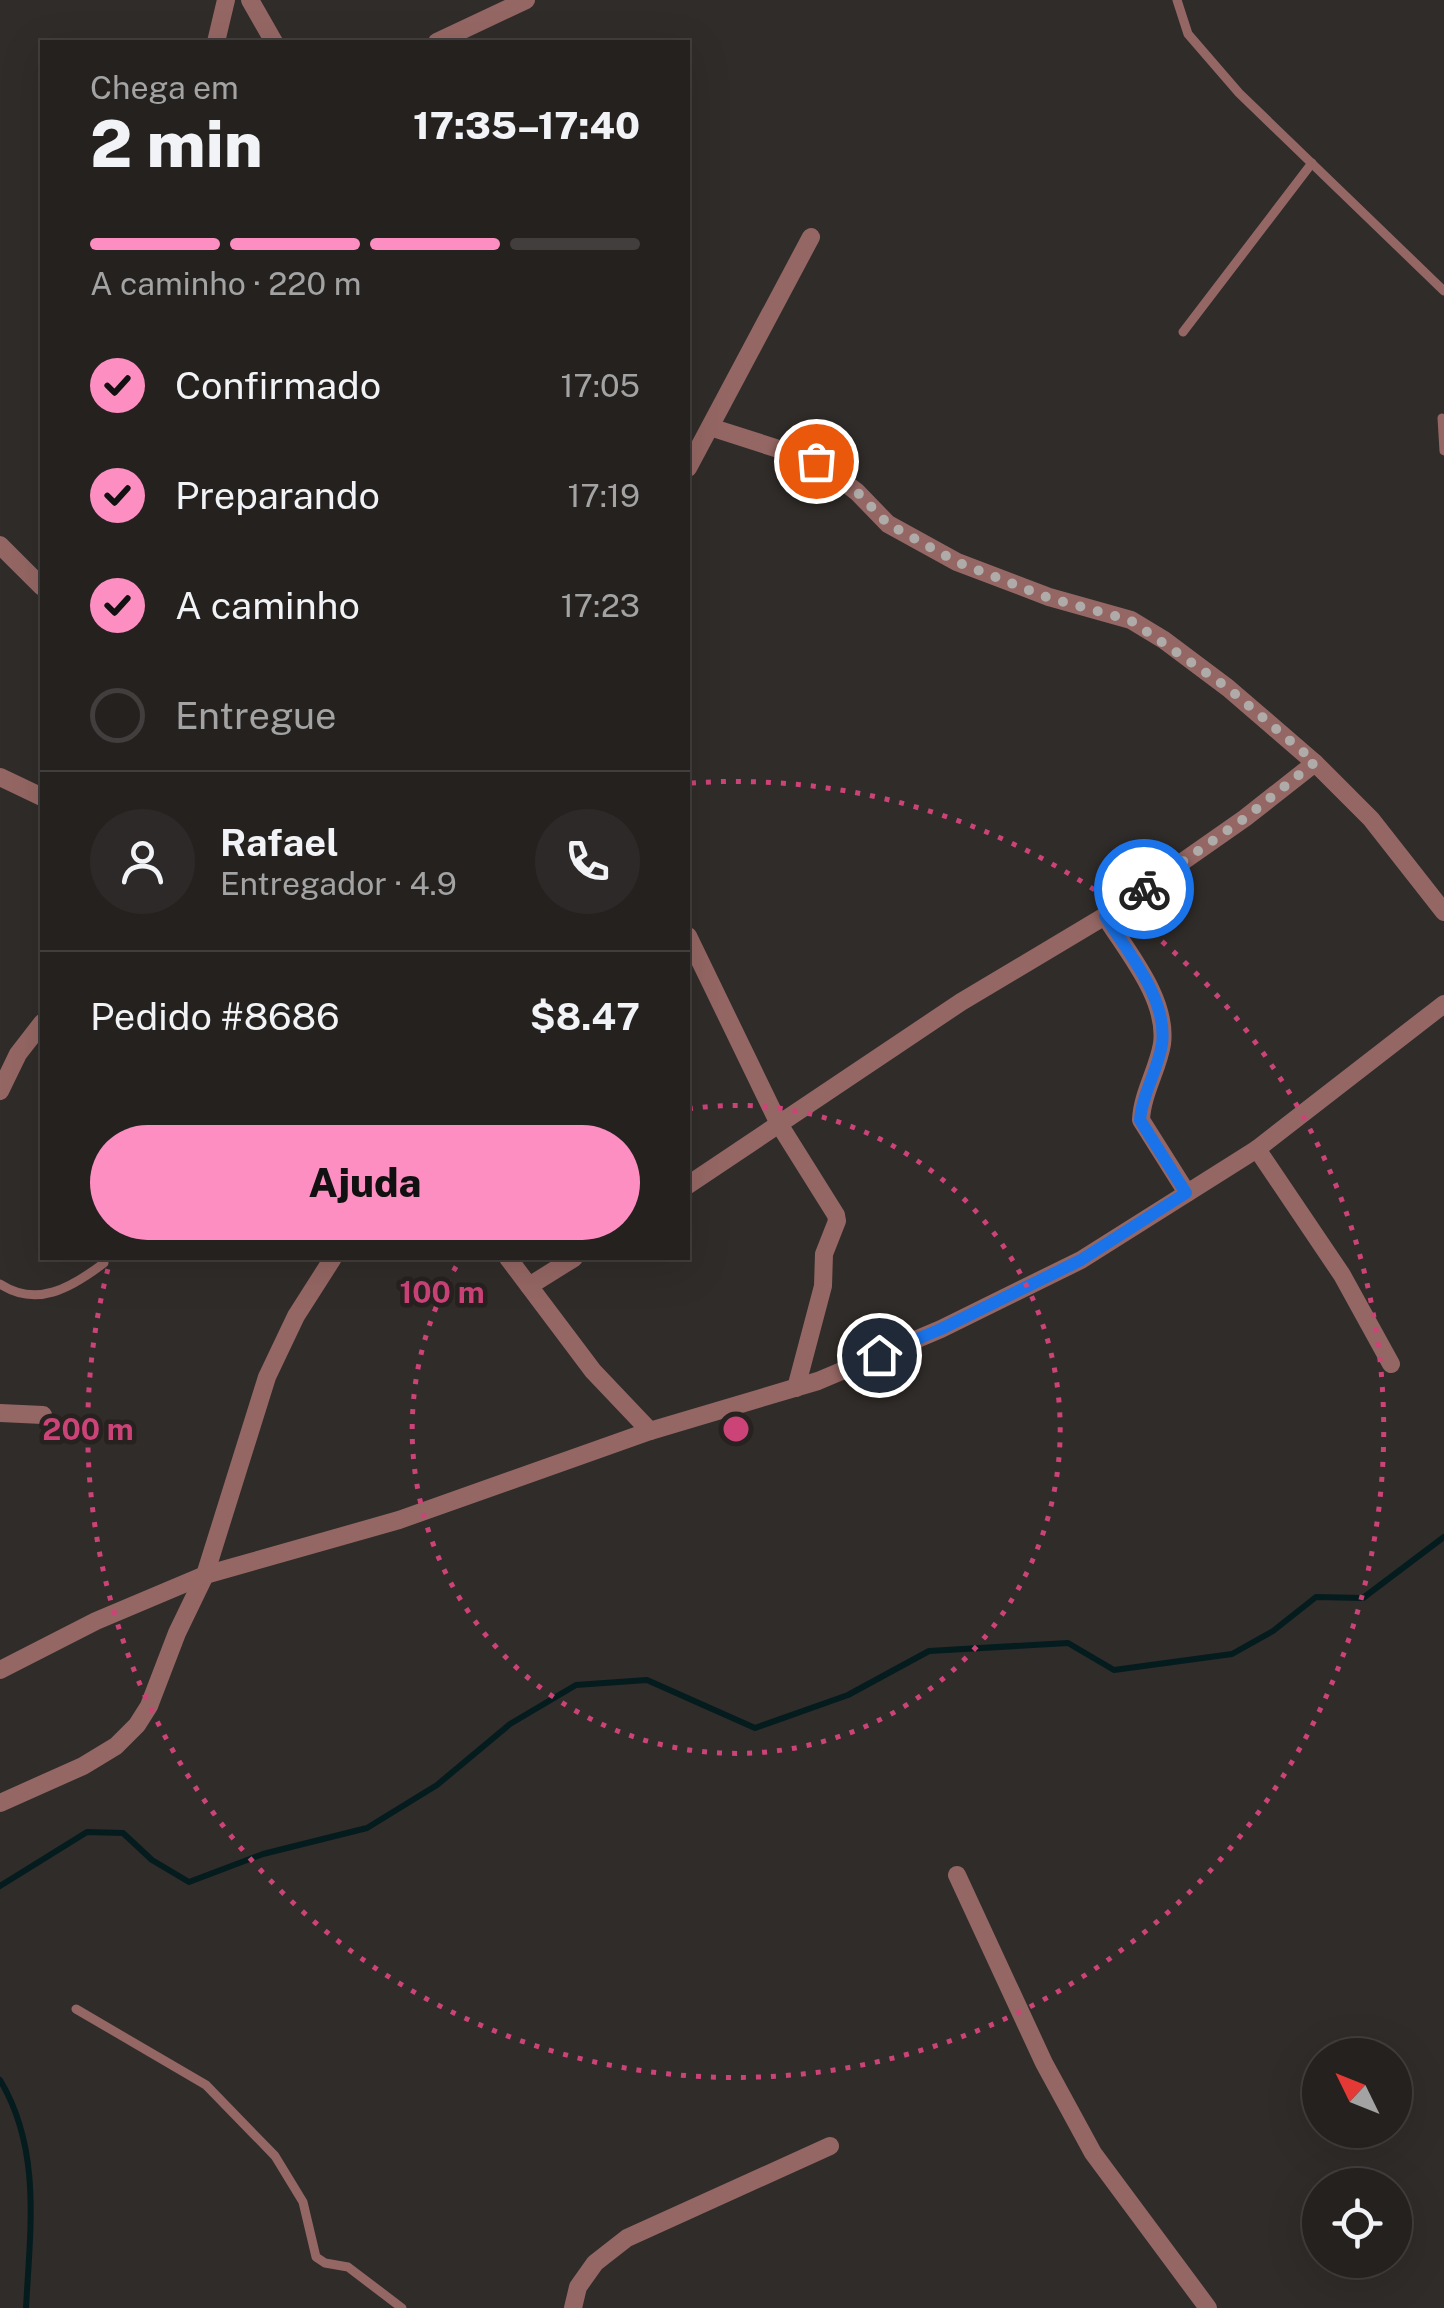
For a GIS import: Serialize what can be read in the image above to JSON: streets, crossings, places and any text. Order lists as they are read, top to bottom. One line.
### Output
{"north":"top left","page":{"heading":["2 min","Chega em","17:35–17:40"],"panel":["Rafael","Entregador · 4.9","Pedido #8686","$8.47"],"bar":"A caminho · 220 m","list":[["Confirmado","17:05"],["Preparando","17:19"],["A caminho","17:23"],"Entregue"],"buttons":"Ajuda"},"rings":["100 m","200 m"]}
